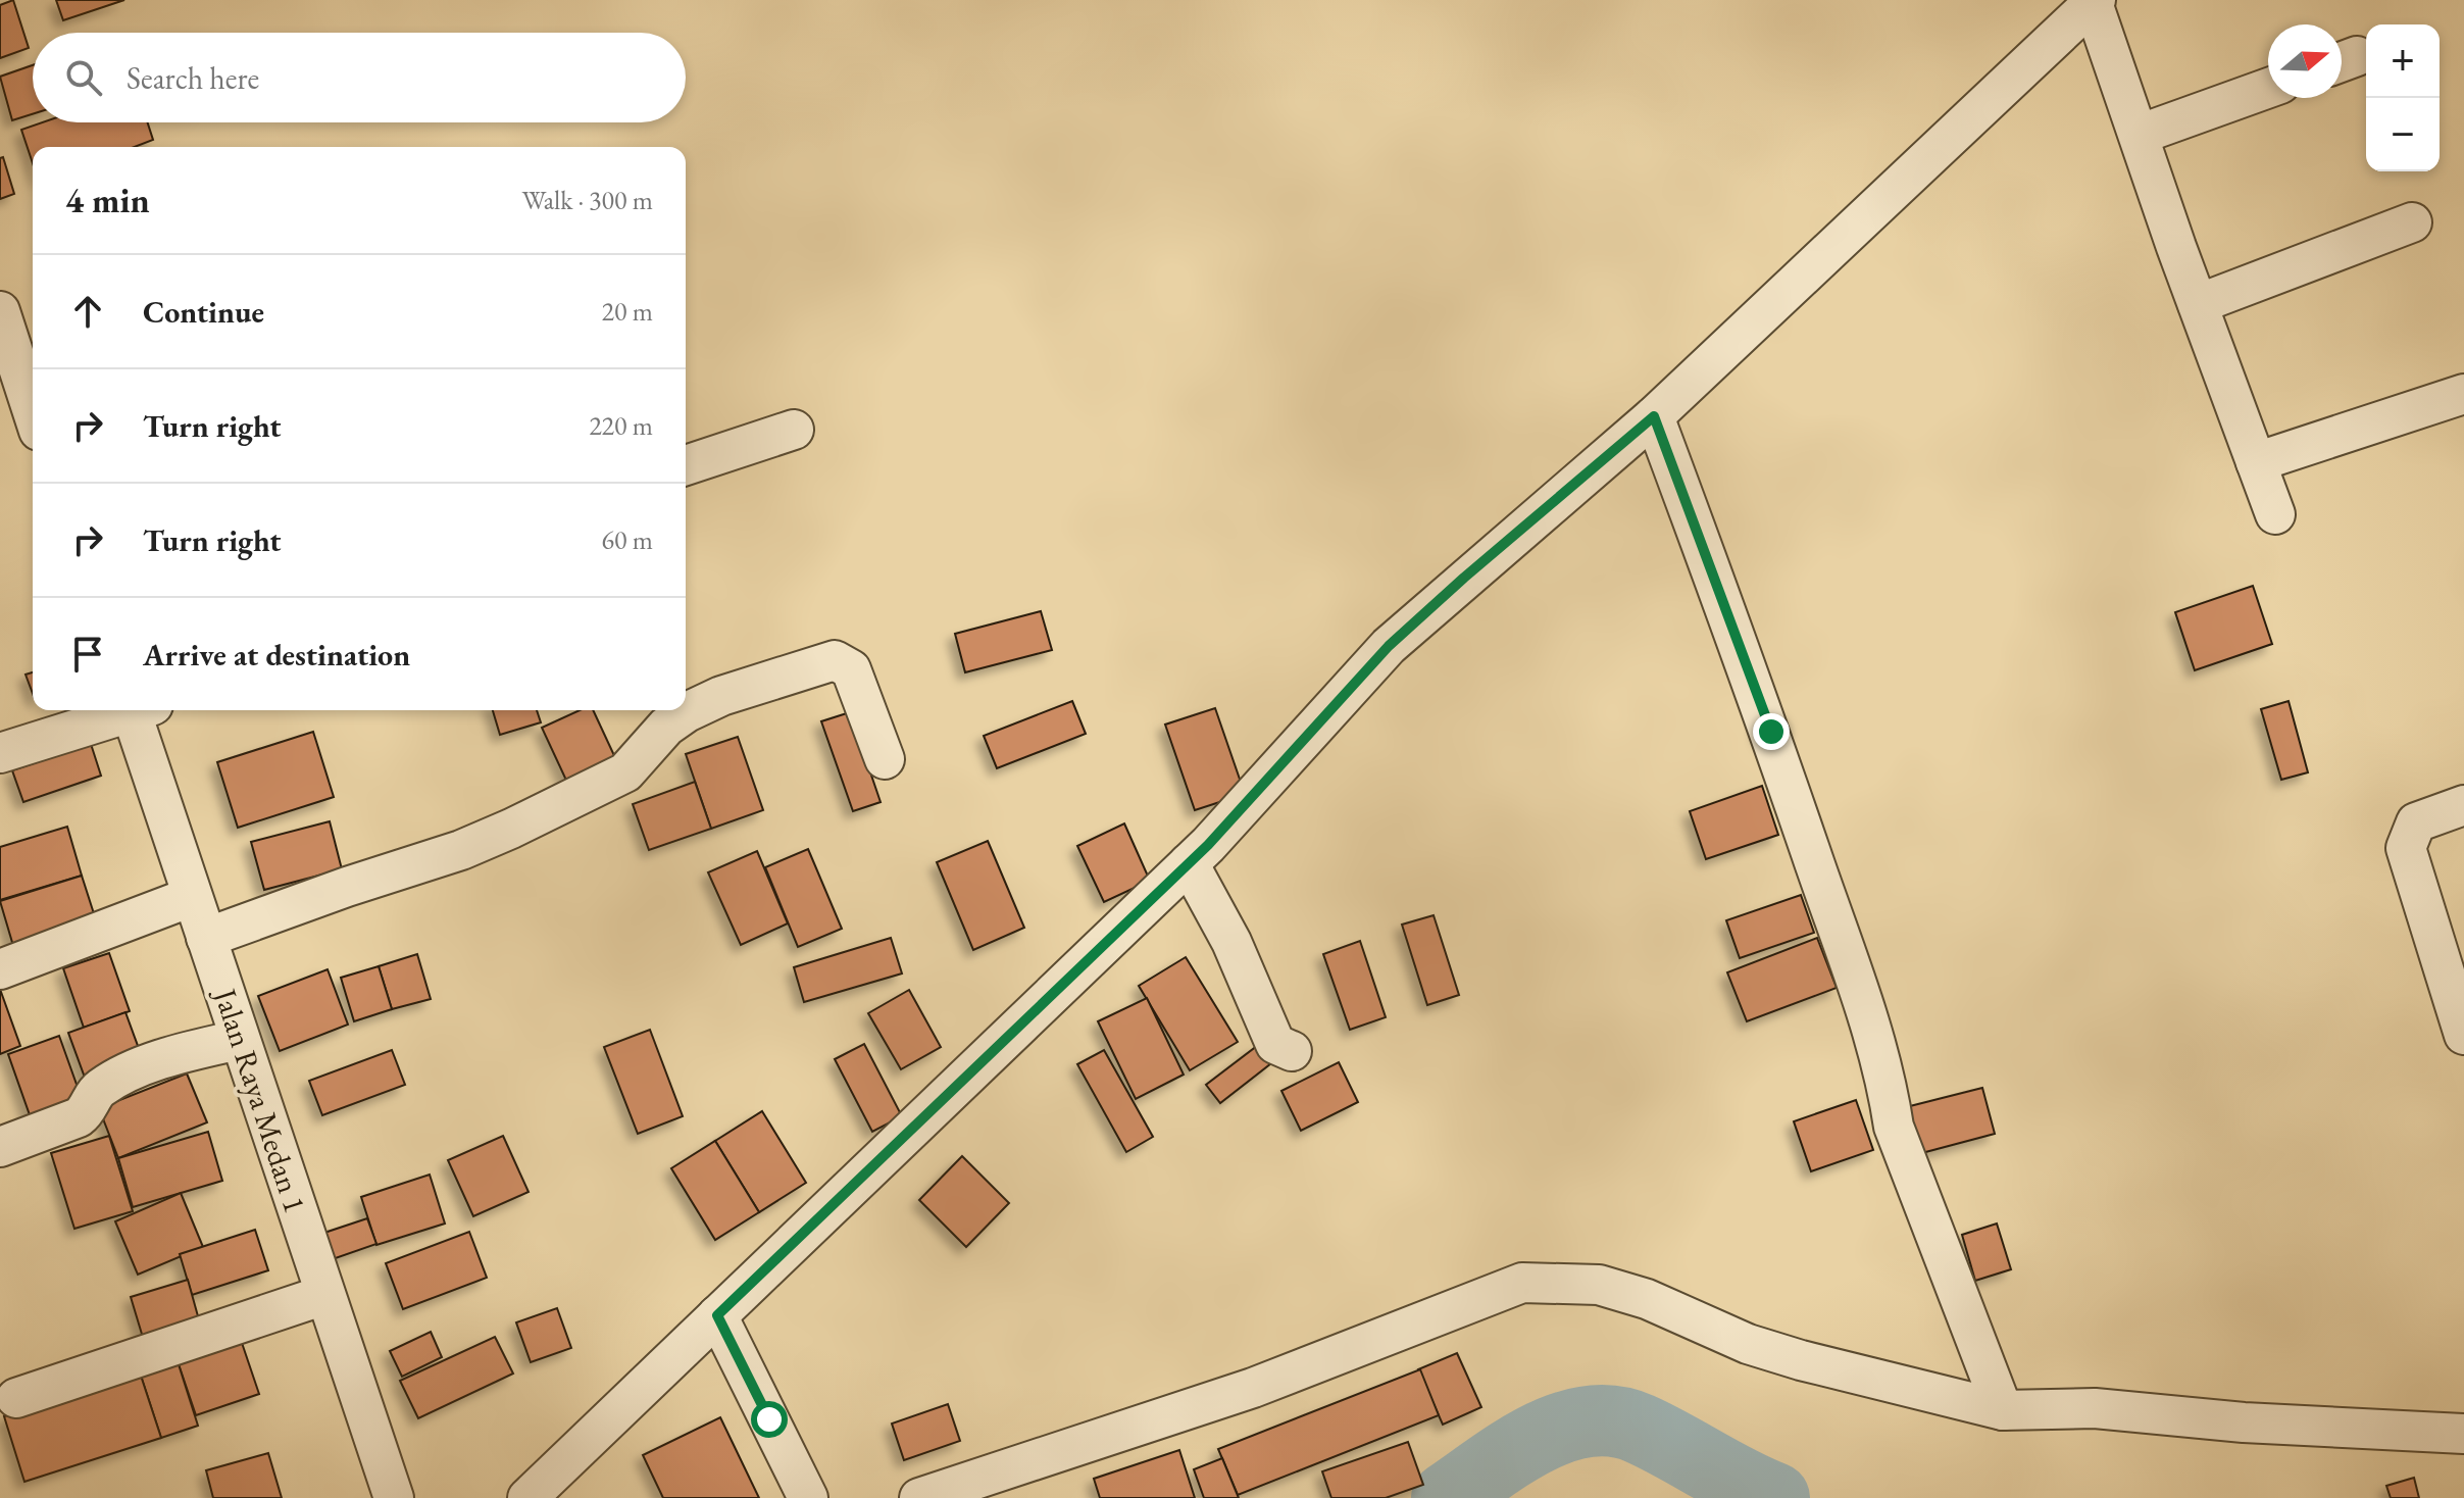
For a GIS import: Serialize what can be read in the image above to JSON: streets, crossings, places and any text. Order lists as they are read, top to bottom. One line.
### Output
{"streets":{"street":["Jalan Raya Medan 1"]},"north":"right","page":{"map_buttons":["+","−"],"search":"Search here","heading":["4 min","Walk · 300 m"],"list":[["Continue","20 m"],["Turn right","220 m"],["Turn right","60 m"],"Arrive at destination"]}}
